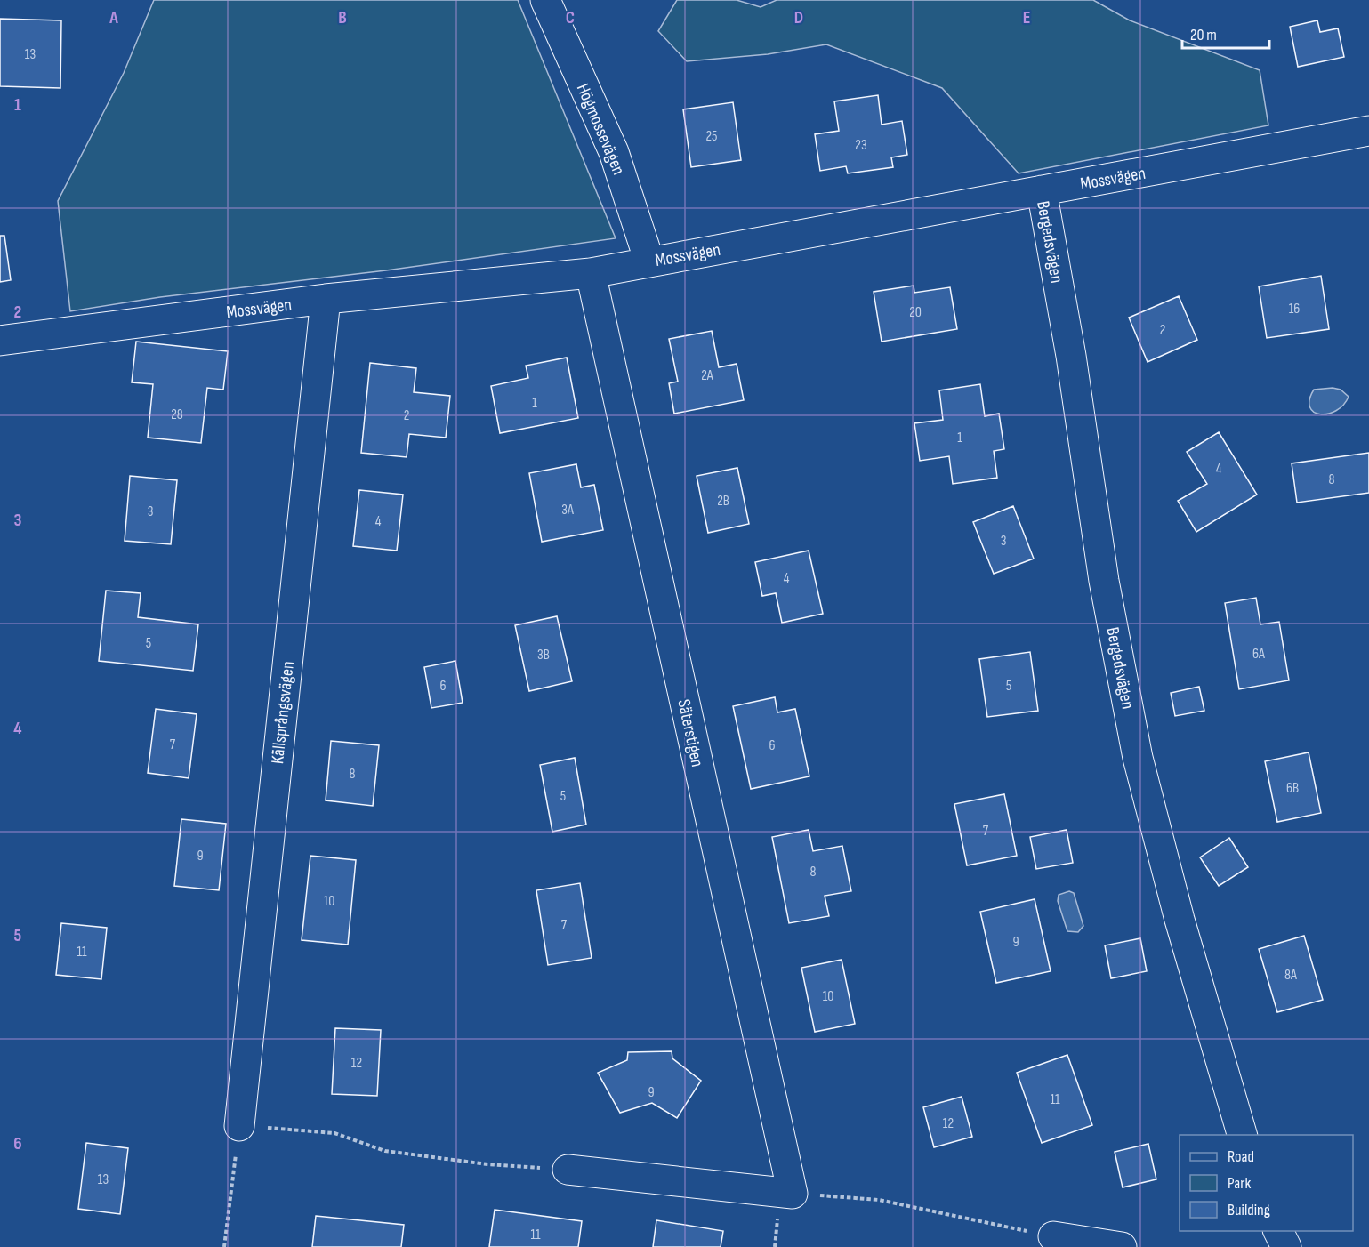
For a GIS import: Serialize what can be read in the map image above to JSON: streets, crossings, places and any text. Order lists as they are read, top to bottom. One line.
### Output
{"streets":{"street":["Högmossevägen","Mossvägen","Bergedsvägen","Källsprångsvägen","Säterstigen"]},"crossings":[["Högmossevägen","Mossvägen"],["Mossvägen","Bergedsvägen"],["Mossvägen","Källsprångsvägen"],["Mossvägen","Säterstigen"]],"house_numbers":["13","25","23","16","20","2","2A","1","28","2","1","4","8","2B","3A","3","4","3","4","5","6A","3B","6","5","7","6","8","6B","5","7","9","8","10","7","9","11","8A","10","12","9","11","12","13","11"],"legend":["Road","Park","Building"],"scale_bar":"20 m","grid":{"columns":["A","B","C","D","E"],"rows":["1","2","3","4","5","6"]}}
